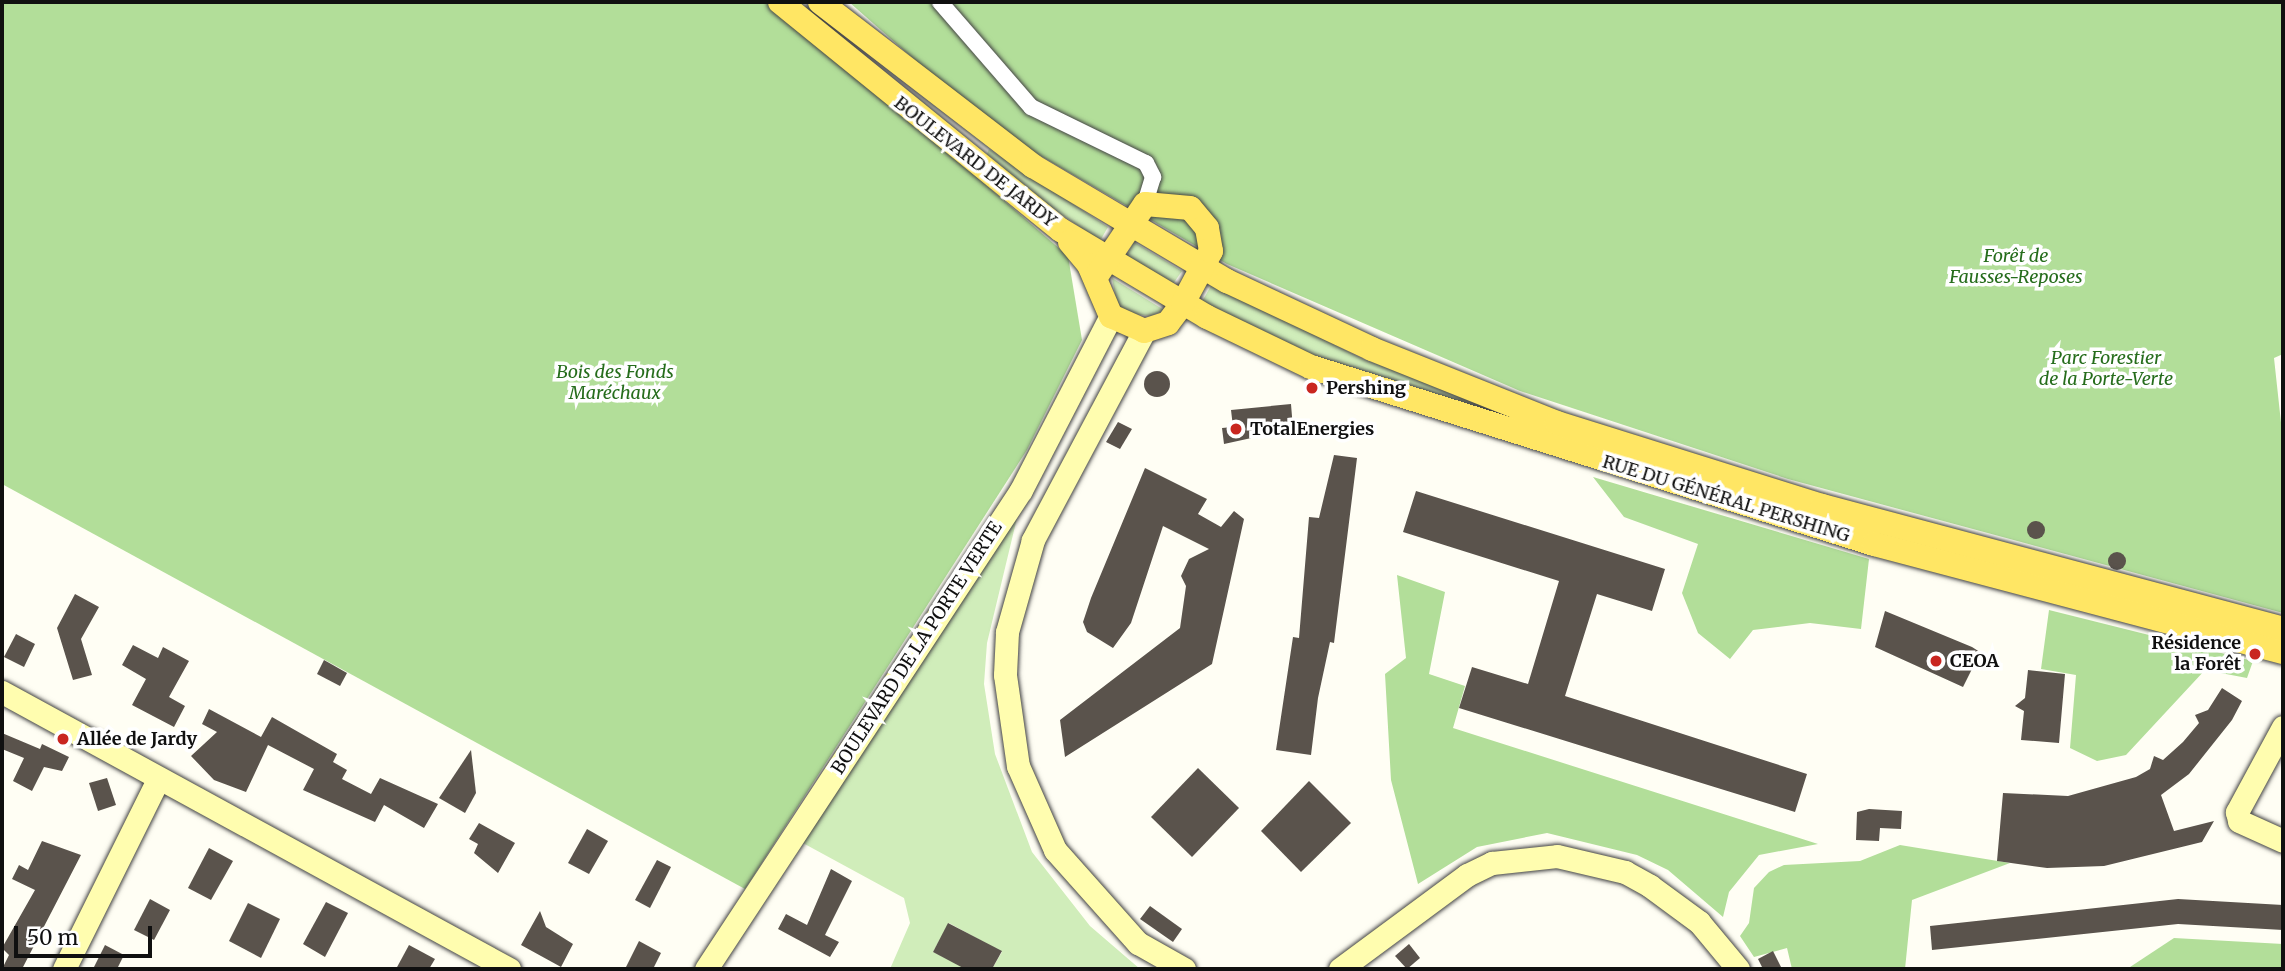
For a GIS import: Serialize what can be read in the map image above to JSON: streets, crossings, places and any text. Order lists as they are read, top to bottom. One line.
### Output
{"streets":{"main road":["BOULEVARD DE JARDY","RUE DU GÉNÉRAL PERSHING"],"street":["BOULEVARD DE LA PORTE VERTE"]},"crossings":[["BOULEVARD DE JARDY","RUE DU GÉNÉRAL PERSHING"]],"parks":["Forêt de Fausses-Reposes","Parc Forestier de la Porte-Verte","Bois des Fonds Maréchaux"],"places":["Pershing","TotalEnergies","Résidence la Forêt","CEOA","Allée de Jardy"],"scale_bar":"50 m"}
